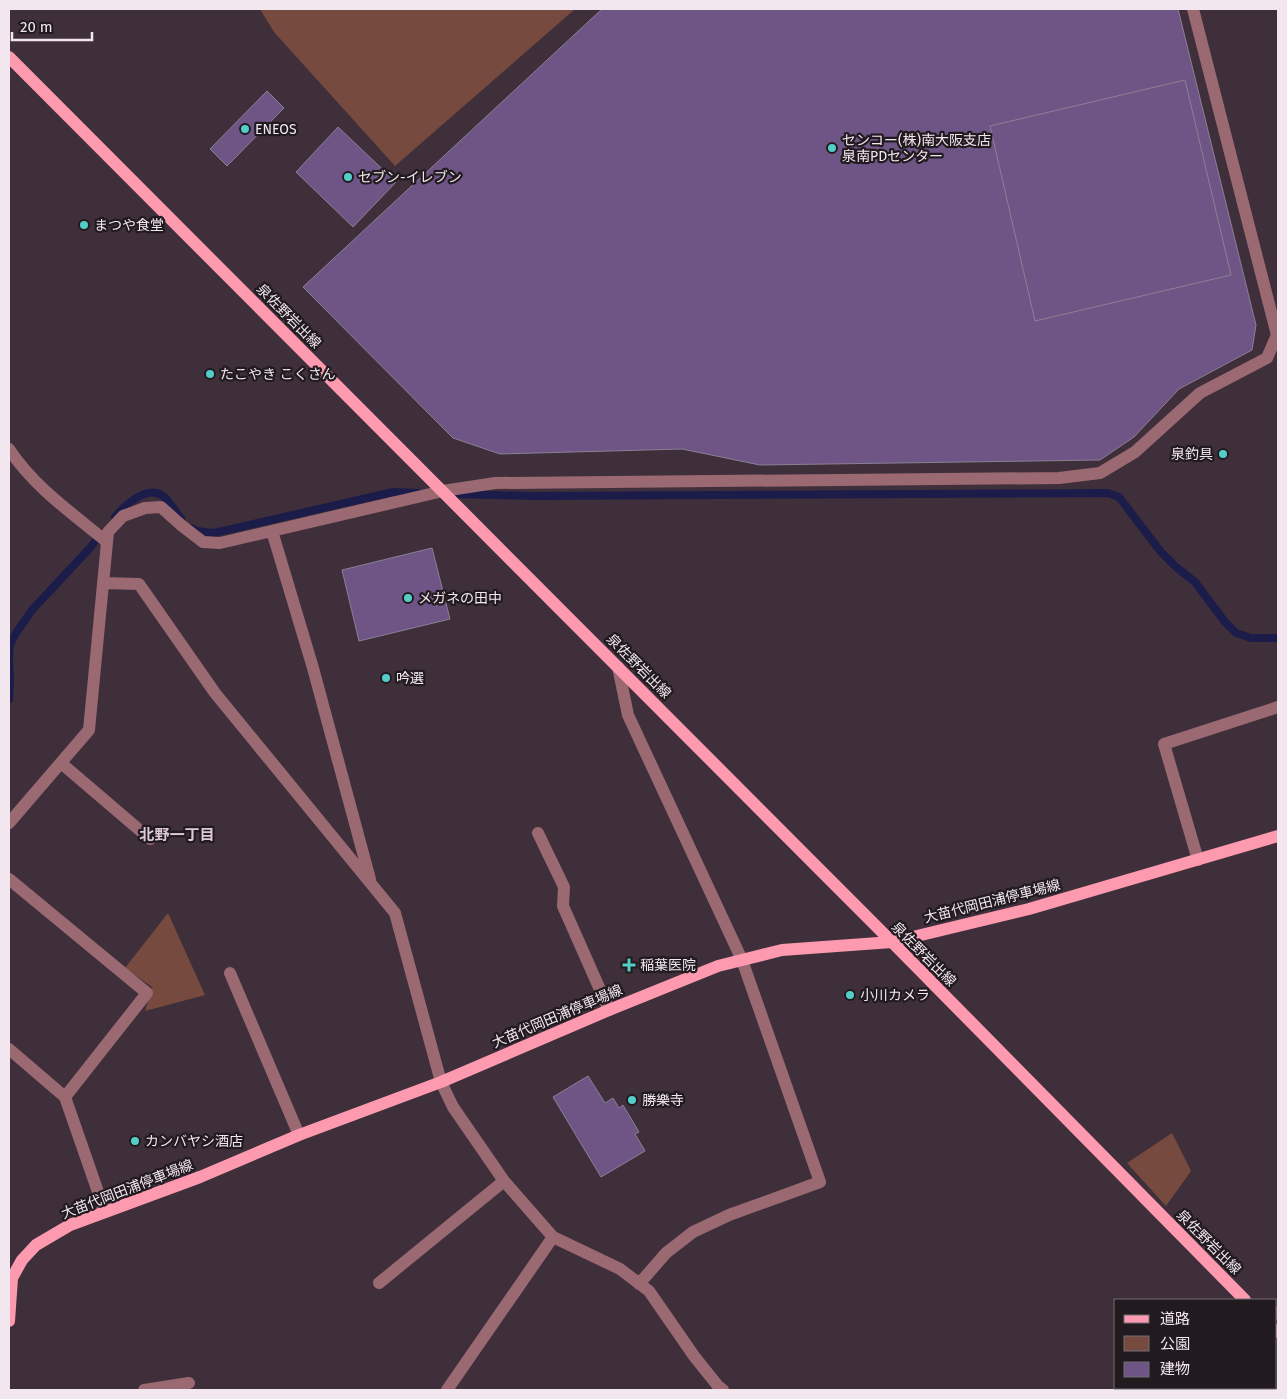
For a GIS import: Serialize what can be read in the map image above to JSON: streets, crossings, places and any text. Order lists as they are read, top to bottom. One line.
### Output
{"streets":{"main road":["泉佐野岩出線","大苗代岡田浦停車場線"]},"crossings":[["泉佐野岩出線","大苗代岡田浦停車場線"]],"districts":["北野一丁目"],"places":{"other":["ENEOS","センコー(株)南大阪支店 泉南PDセンター","セブン-イレブン","まつや食堂","たこやき こくさん","泉釣具","メガネの田中","吟選","小川カメラ","勝樂寺","カンバヤシ酒店"],"health":["稲葉医院"]},"legend":["道路","公園","建物"],"scale_bar":"20 m"}
